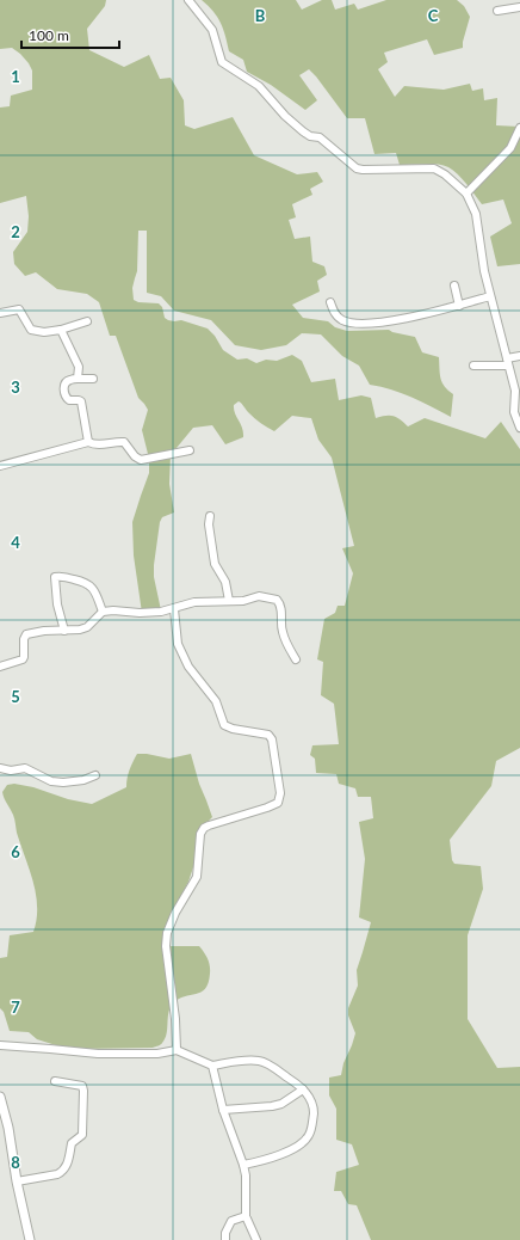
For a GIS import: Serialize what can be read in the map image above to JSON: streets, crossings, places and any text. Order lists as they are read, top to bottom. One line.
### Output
{"scale_bar":"100 m","grid":{"columns":["B","C"],"rows":["1","2","3","4","5","6","7","8"]}}
